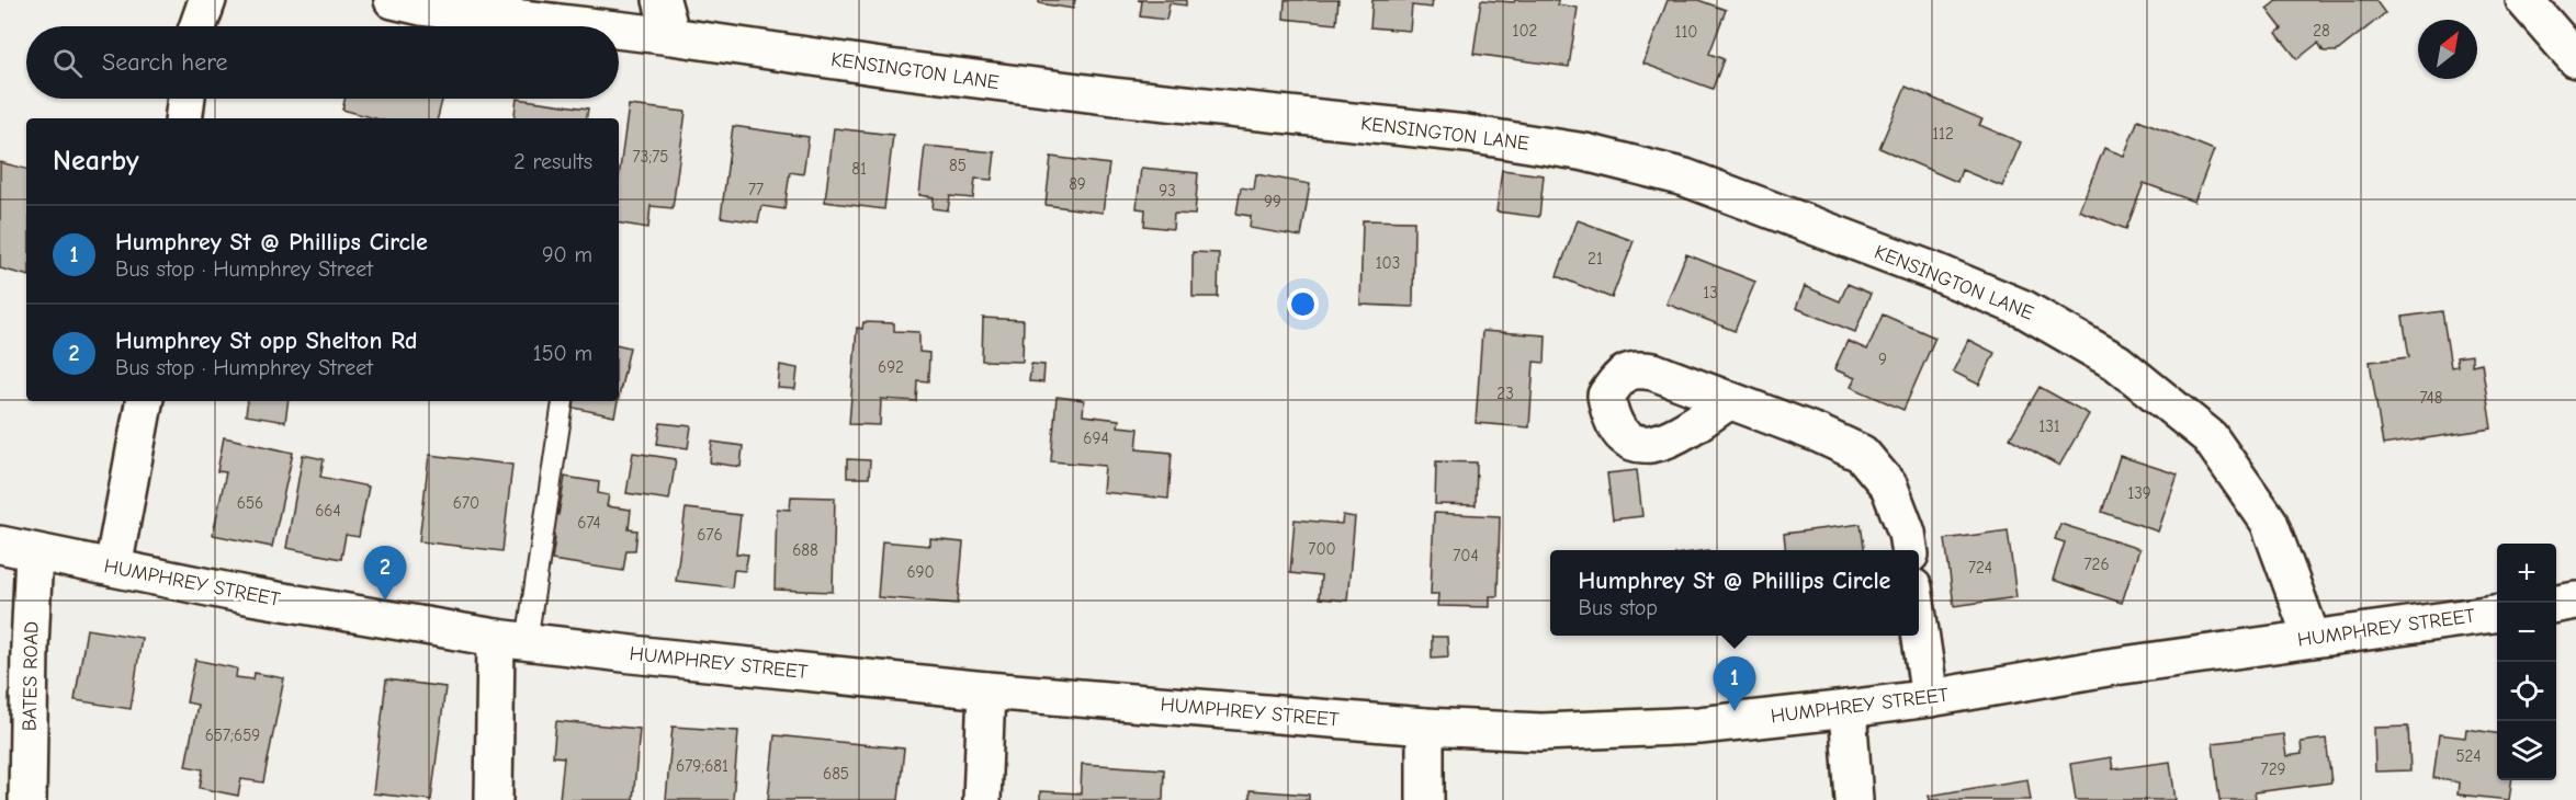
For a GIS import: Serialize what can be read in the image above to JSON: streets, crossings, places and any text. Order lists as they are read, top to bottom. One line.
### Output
{"streets":{"street":["KENSINGTON LANE","HUMPHREY STREET","BATES ROAD"]},"crossings":[["KENSINGTON LANE","HUMPHREY STREET"],["HUMPHREY STREET","BATES ROAD"]],"house_numbers":["102","28","110","112","73;75","85","81","89","77","93","99","21","103","13","9","692","23","748","131","694","139","656","670","664","674","676","700","688","704","726","724","690","657;659","524","679;681","729","685"],"north":"top right","page":{"search":"Search here","heading":["Nearby","2 results"],"list":[{"mark":"1","name":"Humphrey St @ Phillips Circle","note":"Bus stop · Humphrey Street","value":"90 m"},{"mark":"2","name":"Humphrey St opp Shelton Rd","note":"Bus stop · Humphrey Street","value":"150 m"}],"map_buttons":["+","−"],"pins":["2","1"],"popup":["Humphrey St @ Phillips Circle","Bus stop"]}}
